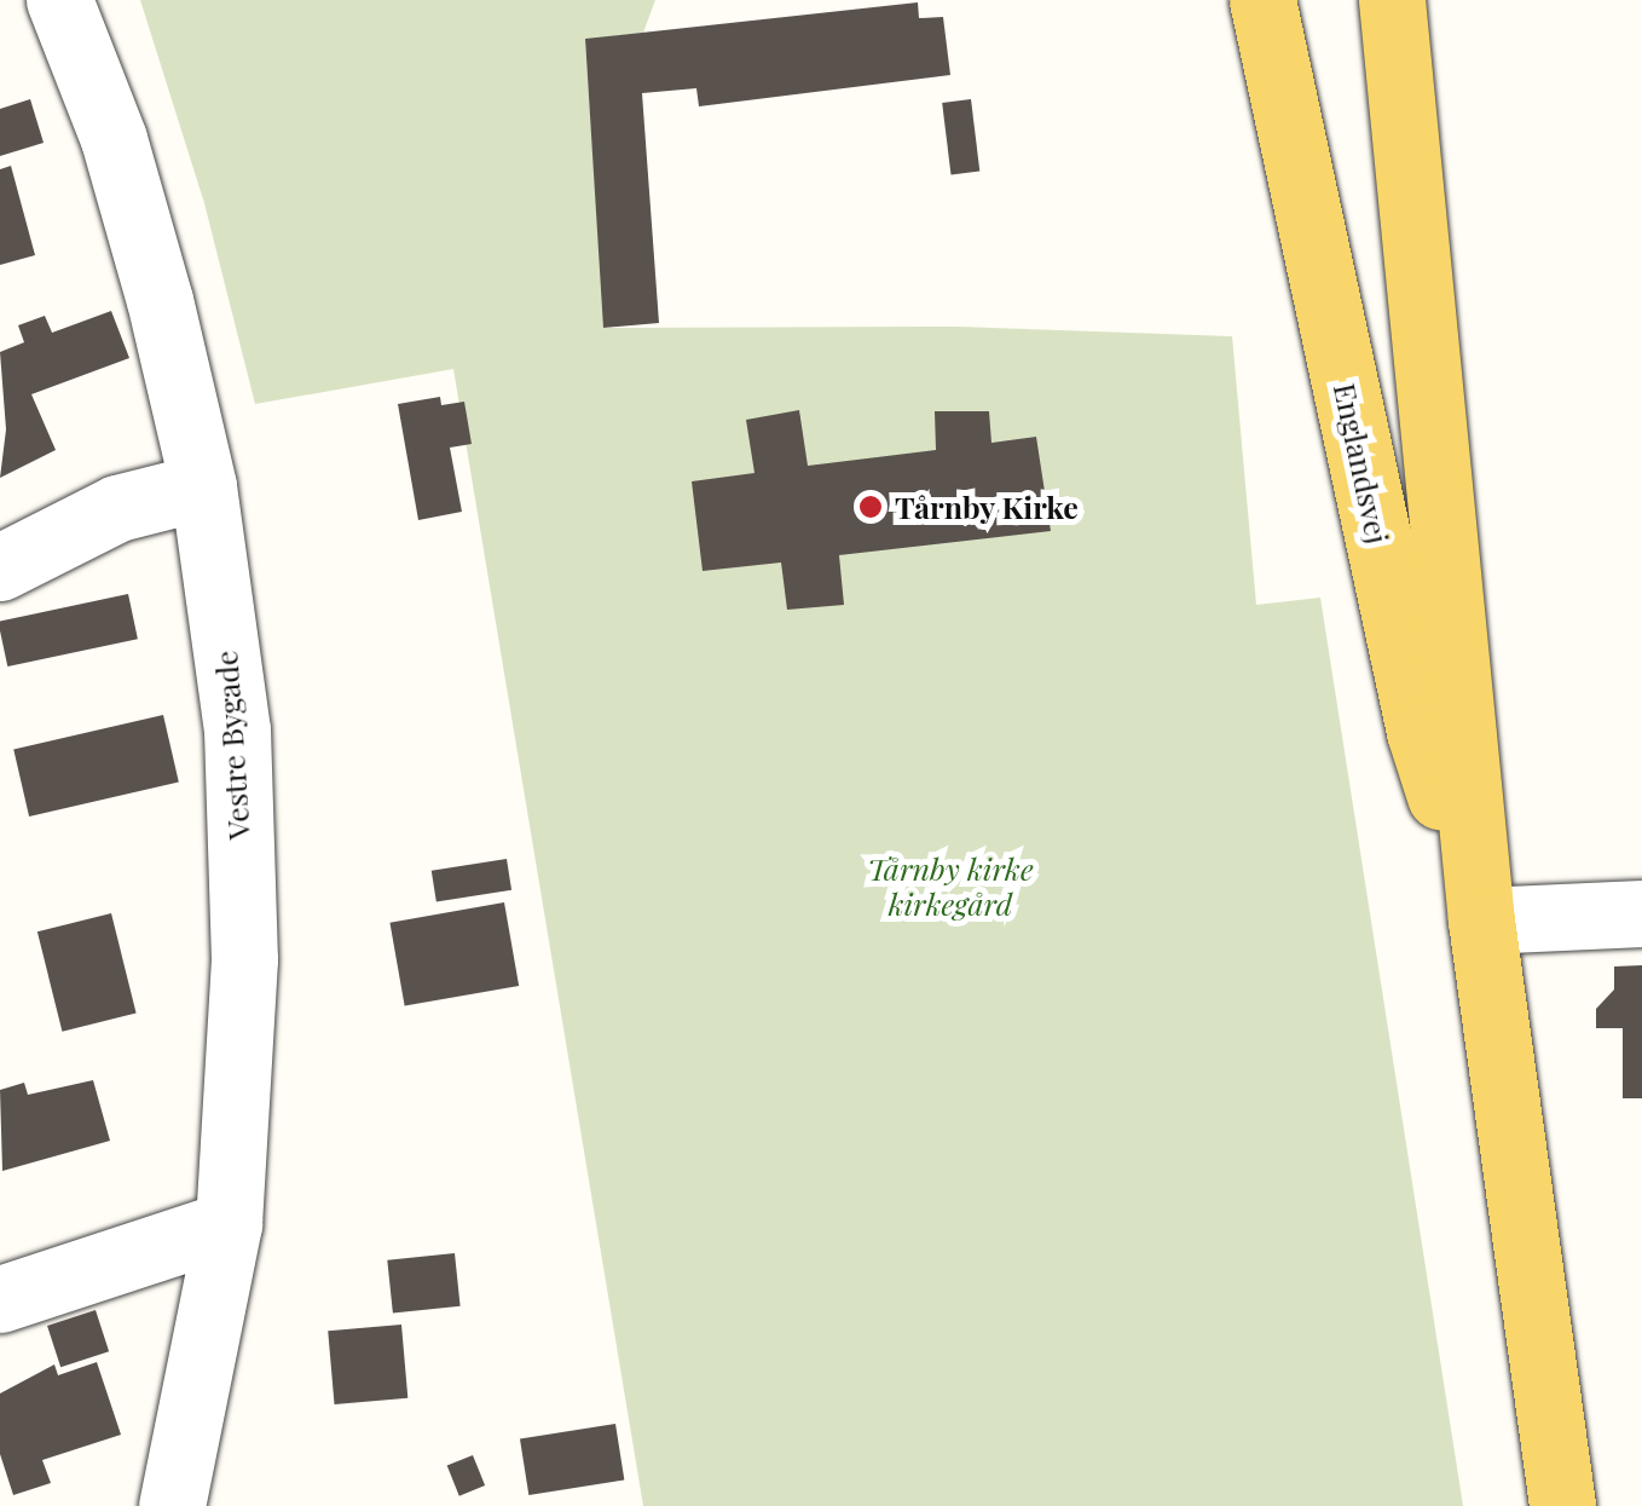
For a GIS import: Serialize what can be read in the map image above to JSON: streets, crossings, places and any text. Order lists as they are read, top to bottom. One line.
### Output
{"streets":{"main road":["Englandsvej"],"street":["Vestre Bygade"]},"parks":["Tårnby kirke kirkegård"],"places":["Tårnby Kirke"]}
